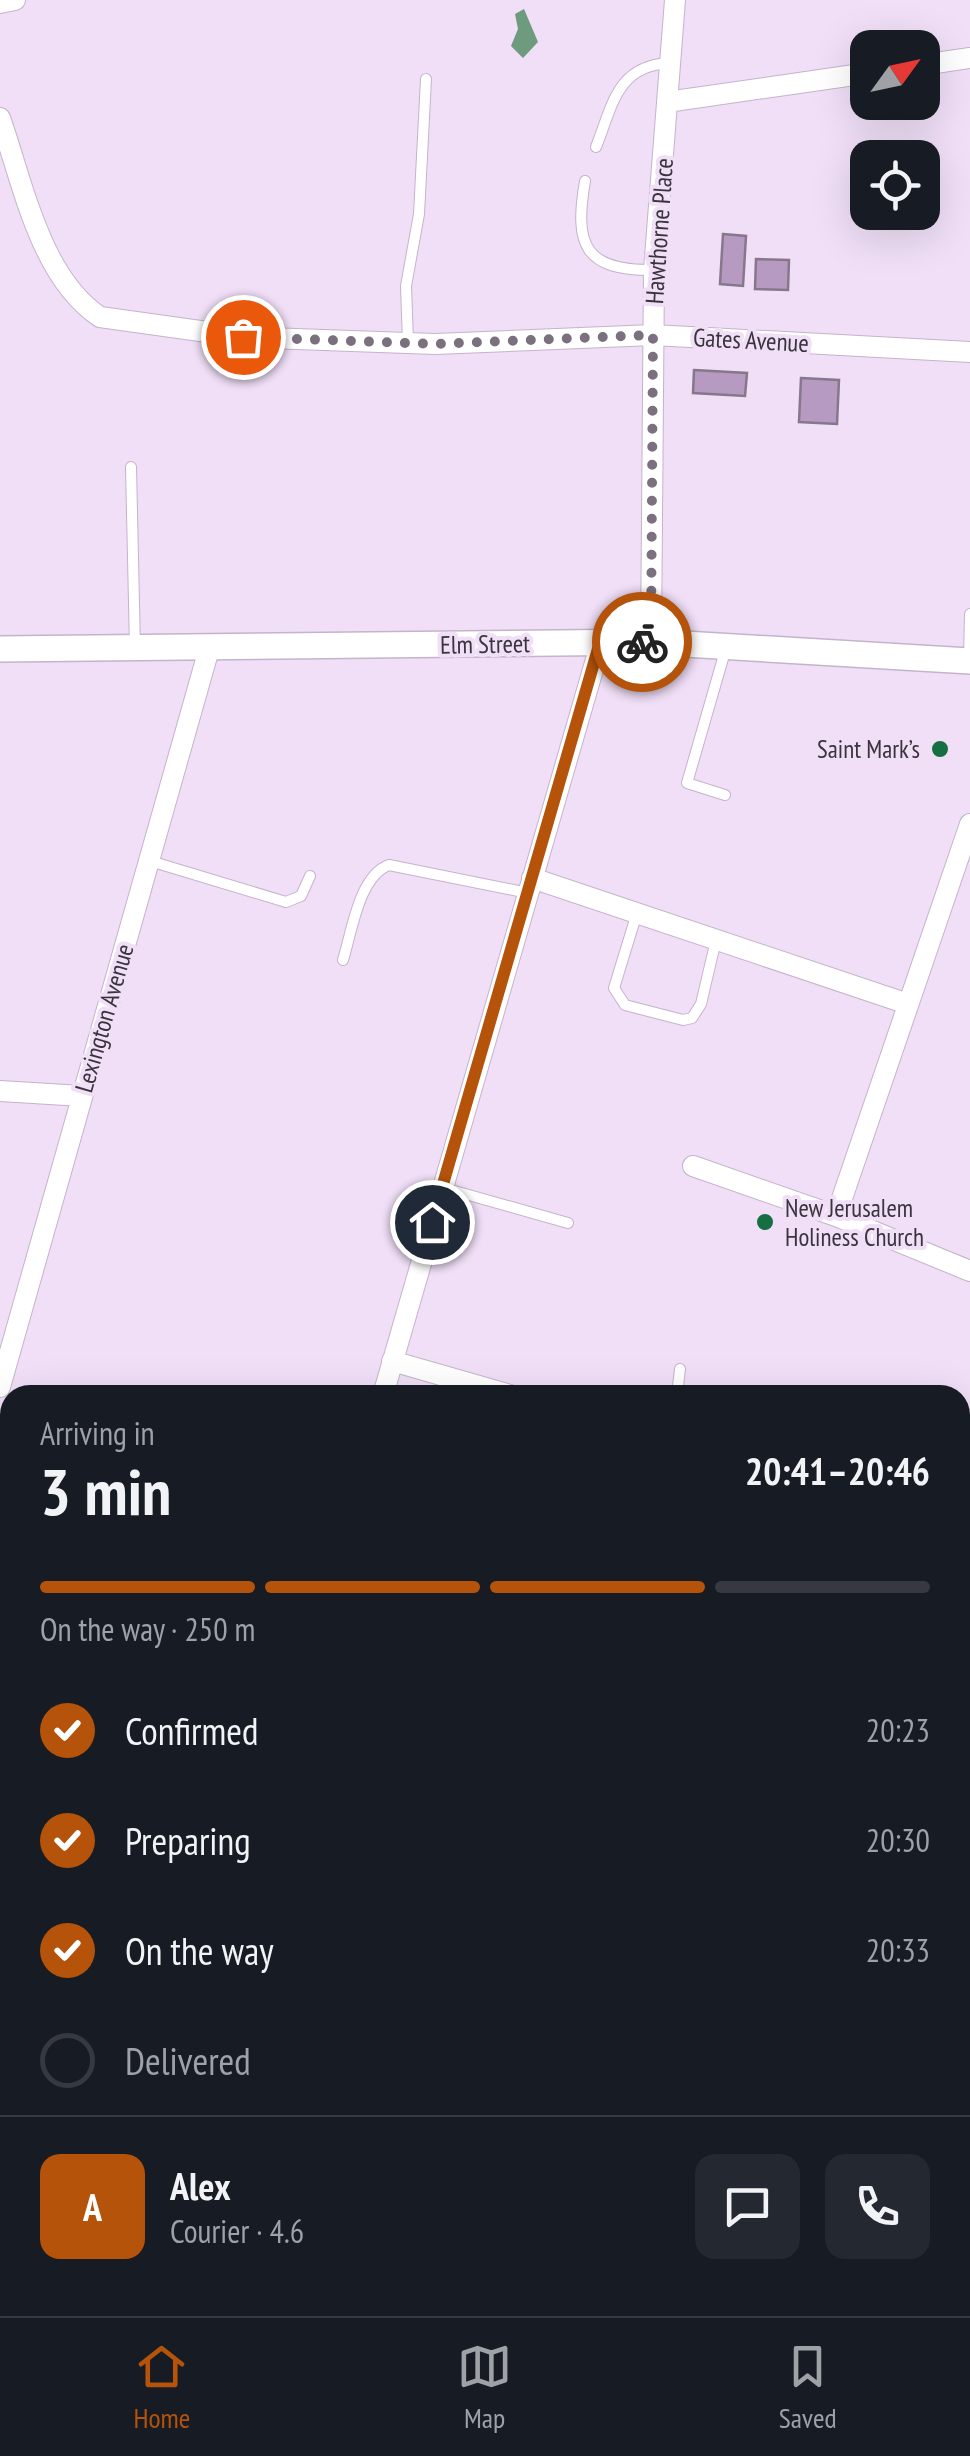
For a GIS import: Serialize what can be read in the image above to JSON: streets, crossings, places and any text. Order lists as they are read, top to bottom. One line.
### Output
{"streets":{"street":["Hawthorne Place","Gates Avenue","Elm Street","Lexington Avenue"]},"crossings":[["Hawthorne Place","Gates Avenue"],["Hawthorne Place","Elm Street"],["Elm Street","Lexington Avenue"]],"places":["Saint Mark’s","New Jerusalem Holiness Church"],"north":"top right","page":{"heading":["3 min","Arriving in","20:41–20:46"],"panel":["Alex","Courier · 4.6"],"bar":"On the way · 250 m","list":[["Confirmed","20:23"],["Preparing","20:30"],["On the way","20:33"],"Delivered"],"round":"A","tabs":["Home","Map","Saved"]}}
